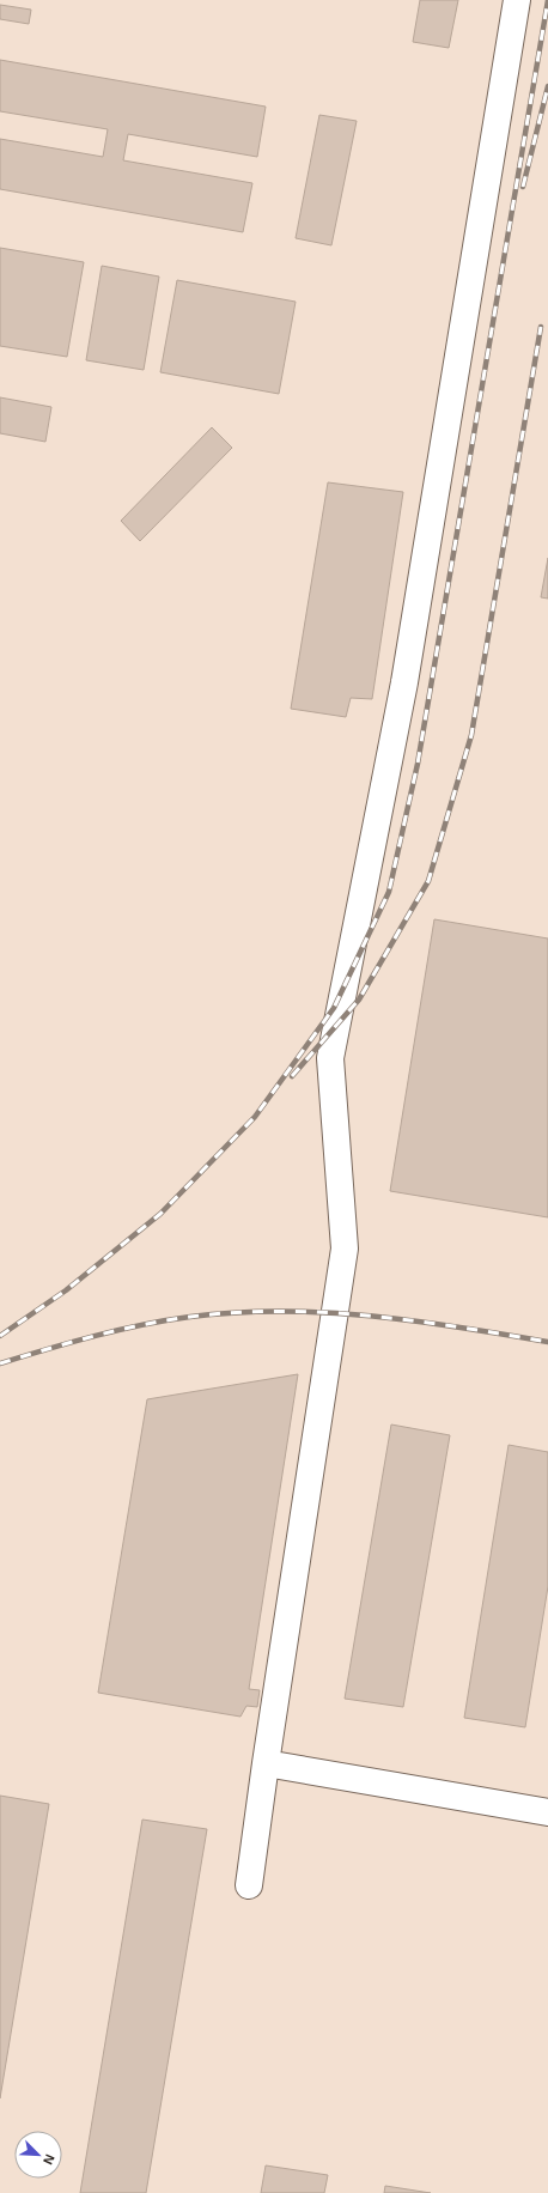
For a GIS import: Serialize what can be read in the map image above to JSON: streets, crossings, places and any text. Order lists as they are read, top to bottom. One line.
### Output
{"north":"bottom right"}
